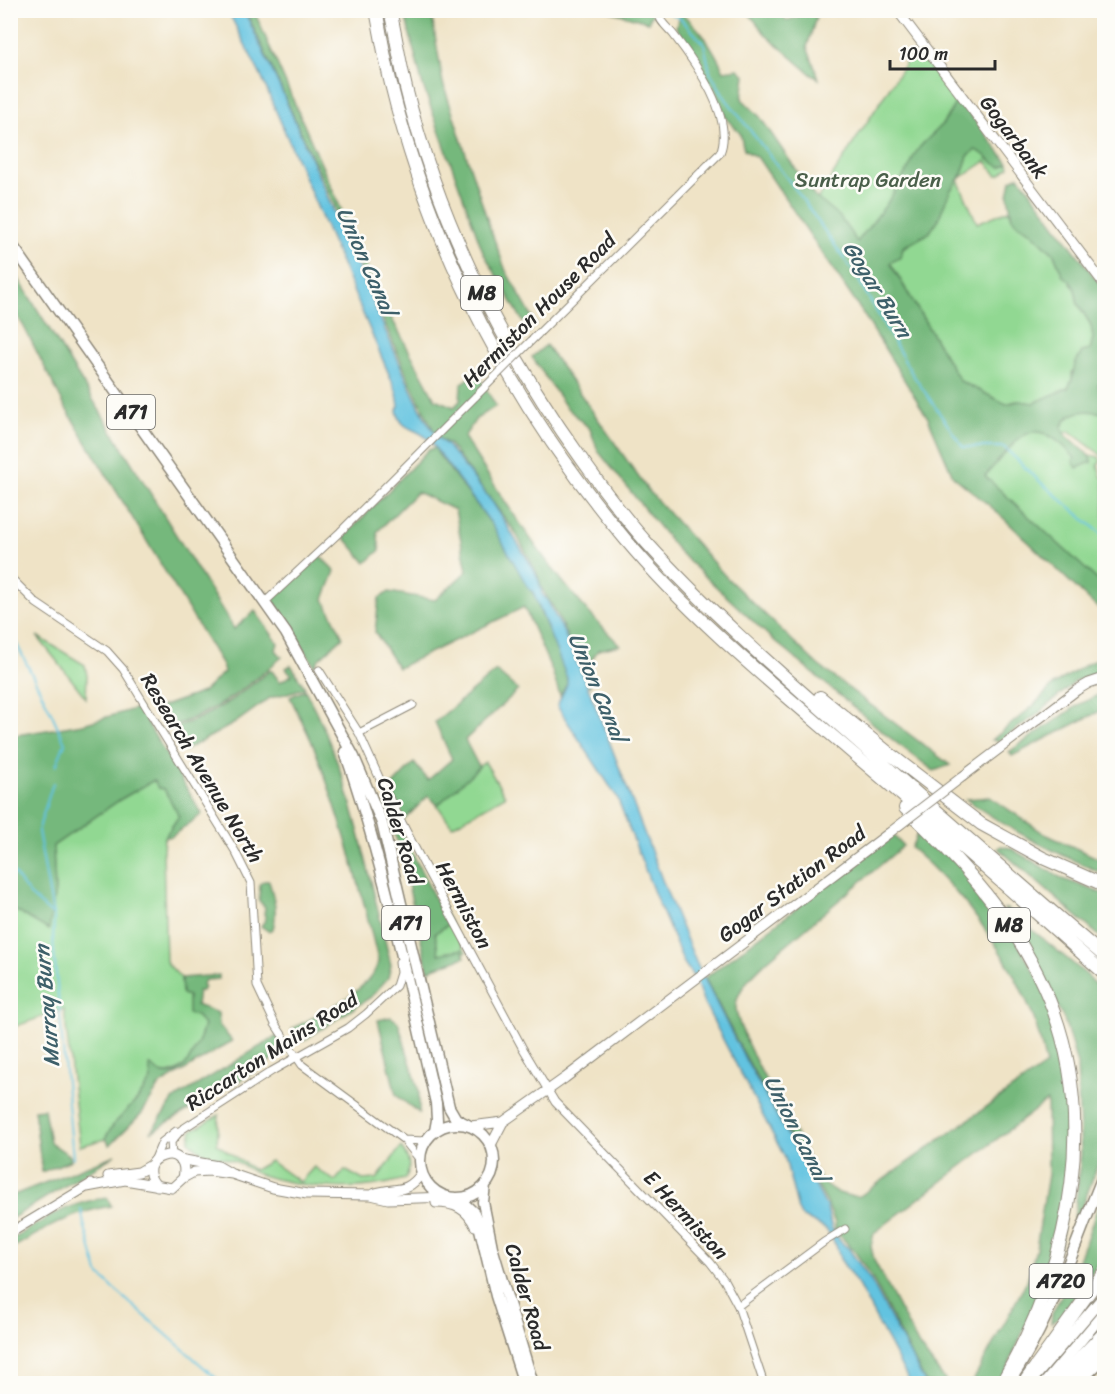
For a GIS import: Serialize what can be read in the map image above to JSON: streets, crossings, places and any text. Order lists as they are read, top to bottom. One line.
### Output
{"streets":{"highway":["M8"],"main road":["A71","Calder Road","A720"],"street":["Gogarbank","Hermiston House Road","Research Avenue North","Gogar Station Road","Hermiston","Riccarton Mains Road","E Hermiston"]},"crossings":[["Hermiston House Road","Calder Road"],["Research Avenue North","Calder Road"],["Research Avenue North","Gogar Station Road"],["Research Avenue North","Riccarton Mains Road"],["Calder Road","Gogar Station Road"],["Calder Road","Riccarton Mains Road"],["Gogar Station Road","Hermiston"],["Gogar Station Road","E Hermiston"],["Hermiston","E Hermiston"]],"water":["Union Canal","Gogar Burn","Murray Burn"],"parks":["Suntrap Garden"],"scale_bar":"100 m"}
